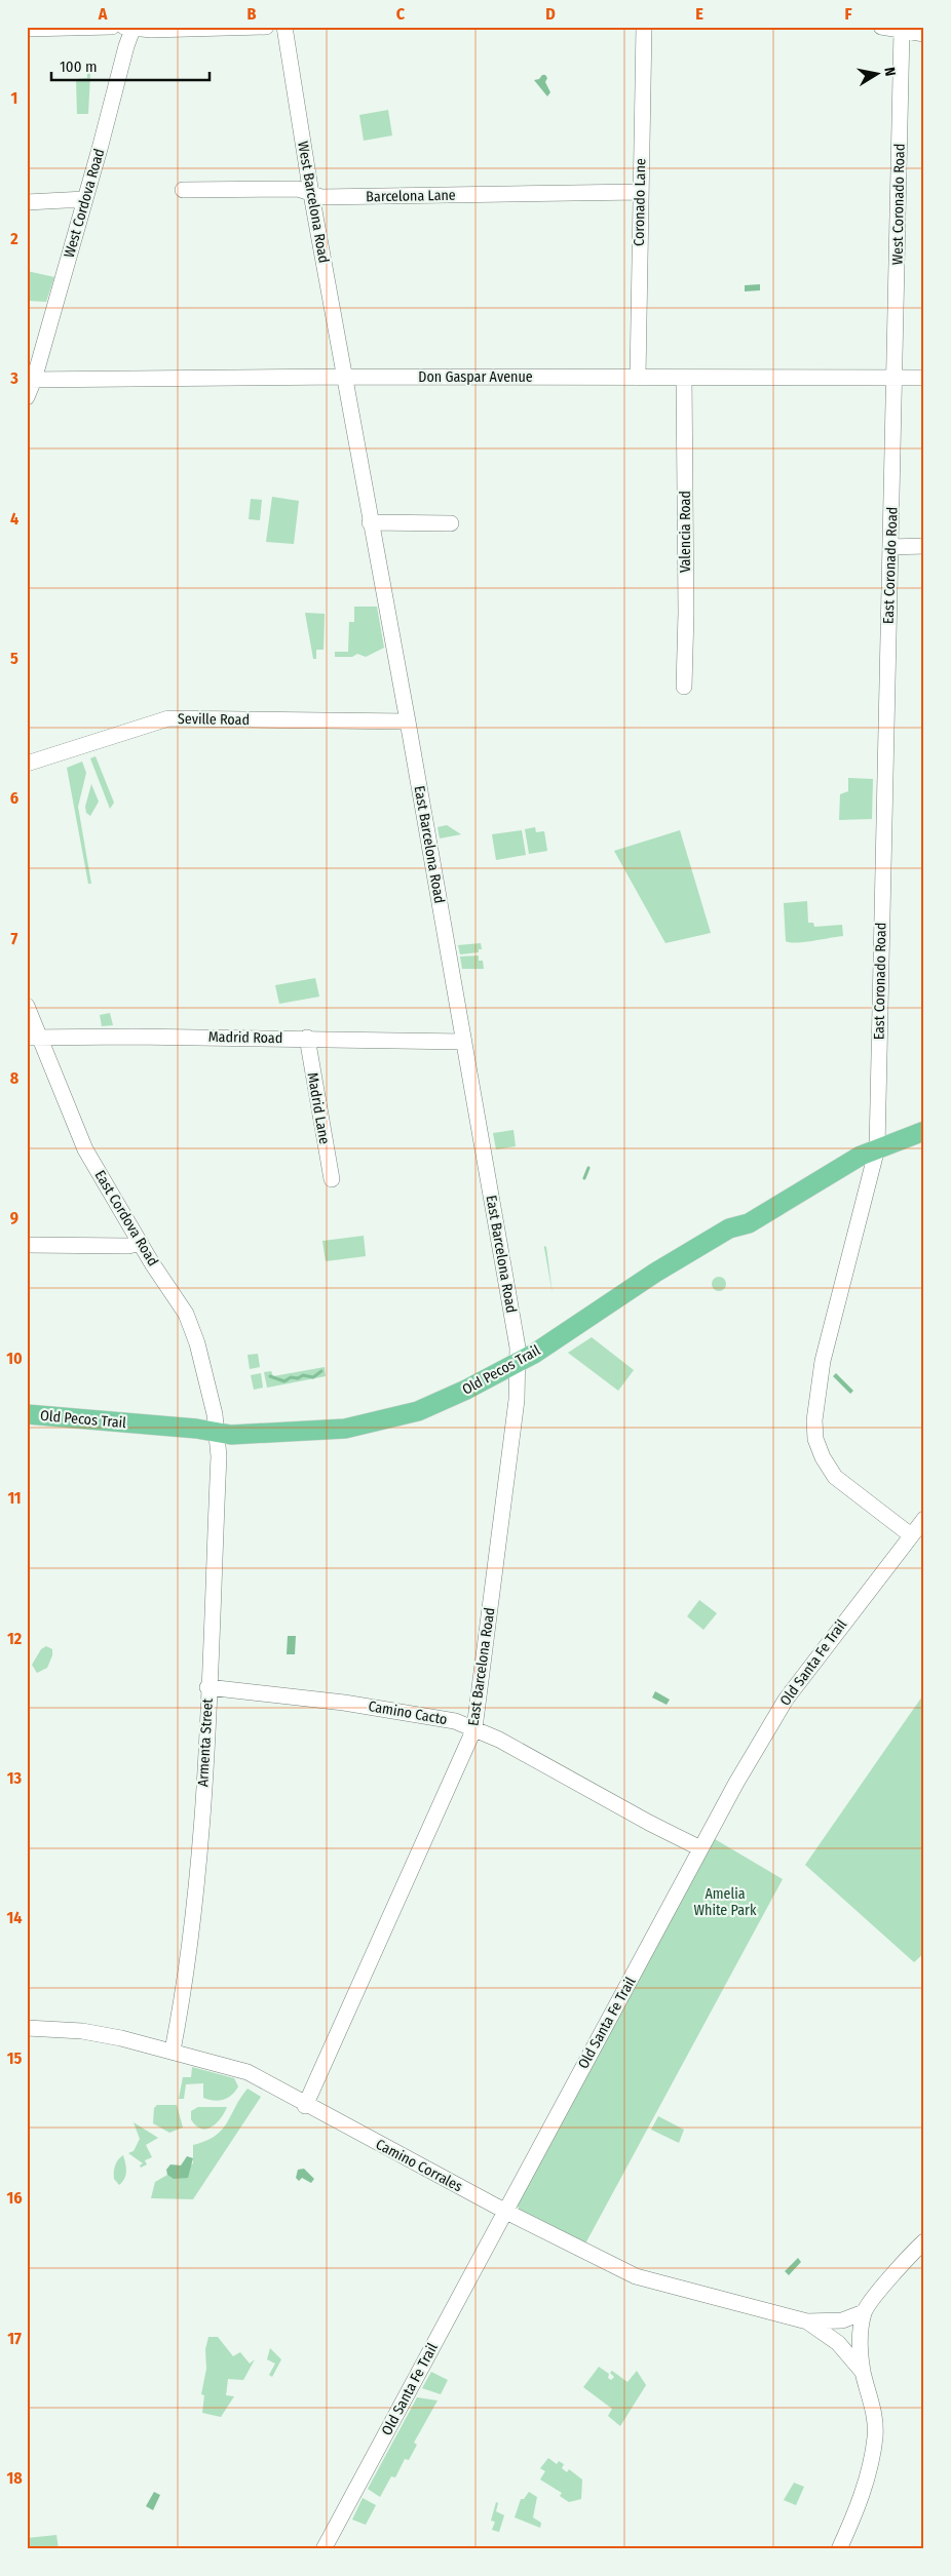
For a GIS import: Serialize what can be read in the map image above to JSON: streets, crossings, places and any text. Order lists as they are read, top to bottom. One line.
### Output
{"streets":{"main road":["Old Pecos Trail"],"street":["Barcelona Lane","West Barcelona Road","Coronado Lane","West Cordova Road","West Coronado Road","Don Gaspar Avenue","Valencia Road","East Coronado Road","Seville Road","East Barcelona Road","Madrid Road","Madrid Lane","East Cordova Road","Old Santa Fe Trail","Camino Cacto","Armenta Street","Camino Corrales"]},"crossings":[["Barcelona Lane","West Barcelona Road"],["Barcelona Lane","Coronado Lane"],["West Barcelona Road","Don Gaspar Avenue"],["West Barcelona Road","East Barcelona Road"],["Coronado Lane","Don Gaspar Avenue"],["West Cordova Road","Don Gaspar Avenue"],["West Coronado Road","Don Gaspar Avenue"],["West Coronado Road","East Coronado Road"],["Don Gaspar Avenue","Valencia Road"],["Don Gaspar Avenue","East Coronado Road"],["Don Gaspar Avenue","East Barcelona Road"],["East Coronado Road","Old Pecos Trail"],["East Coronado Road","Old Santa Fe Trail"],["Seville Road","East Barcelona Road"],["East Barcelona Road","Madrid Road"],["East Barcelona Road","Old Pecos Trail"],["East Barcelona Road","Camino Cacto"],["East Barcelona Road","Camino Corrales"],["Madrid Road","Madrid Lane"],["Madrid Road","East Cordova Road"],["East Cordova Road","Old Pecos Trail"],["East Cordova Road","Armenta Street"],["Old Pecos Trail","Armenta Street"],["Old Santa Fe Trail","Camino Cacto"],["Old Santa Fe Trail","Camino Corrales"],["Camino Cacto","Armenta Street"],["Armenta Street","Camino Corrales"]],"parks":["Amelia White Park"],"scale_bar":"100 m","north":"right","grid":{"columns":["A","B","C","D","E","F"],"rows":["1","2","3","4","5","6","7","8","9","10","11","12","13","14","15","16","17","18"]}}
